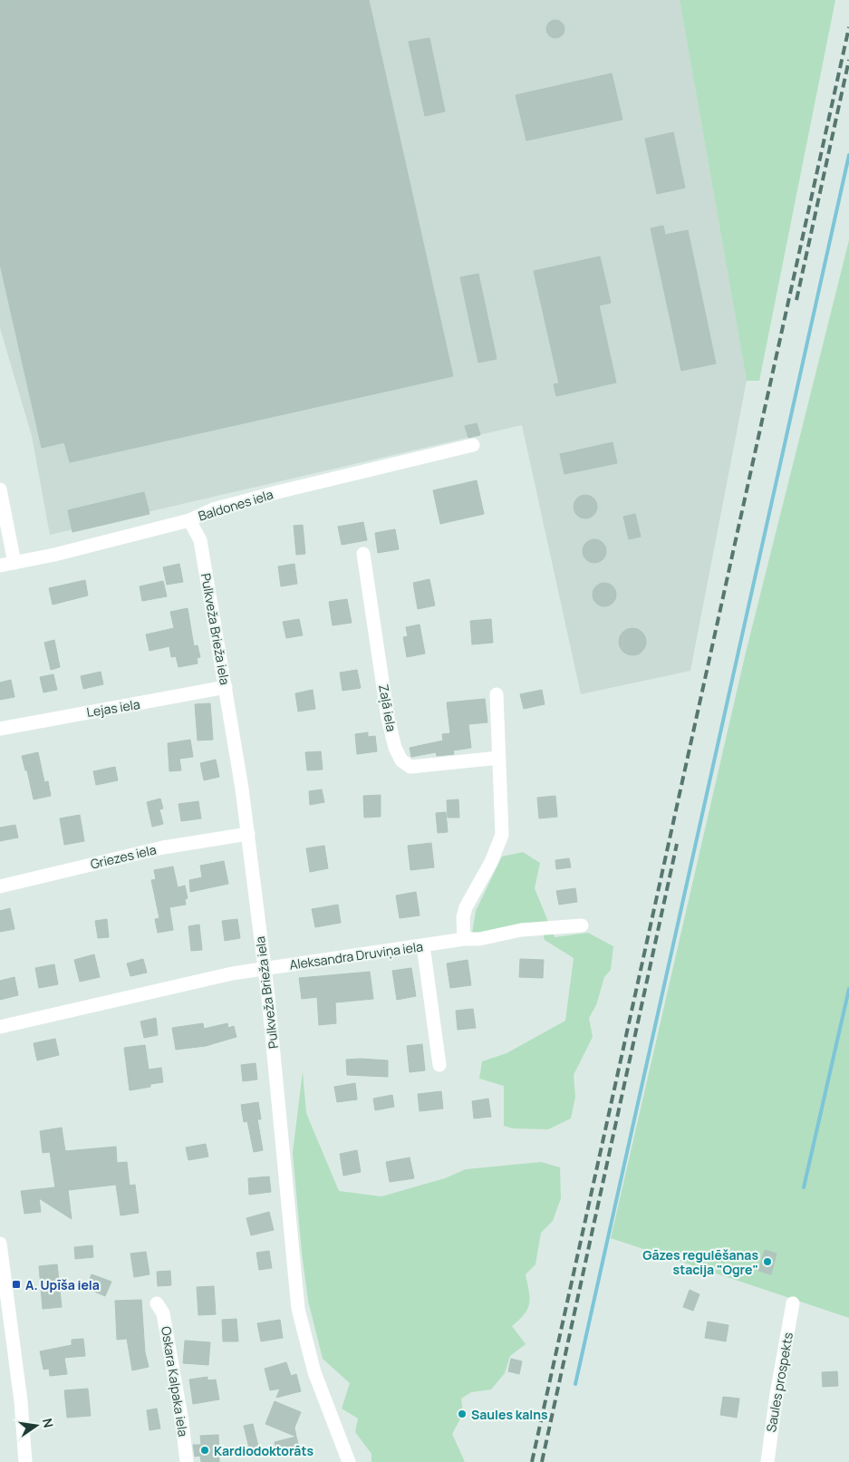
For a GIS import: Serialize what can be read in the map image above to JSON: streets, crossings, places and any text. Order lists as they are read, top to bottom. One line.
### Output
{"streets":{"street":["Baldones iela","Pulkveža Brieža iela","Lejas iela","Zaļā iela","Griezes iela","Aleksandra Druviņa iela","Oskara Kalpaka iela","Saules prospekts"]},"crossings":[["Baldones iela","Pulkveža Brieža iela"],["Pulkveža Brieža iela","Lejas iela"],["Pulkveža Brieža iela","Griezes iela"],["Pulkveža Brieža iela","Aleksandra Druviņa iela"]],"places":{"other":["Gāzes regulēšanas stacija \"Ogre\"","Saules kalns","Kardiodoktorāts"],"transit":["A. Upīša iela"]},"north":"right"}
